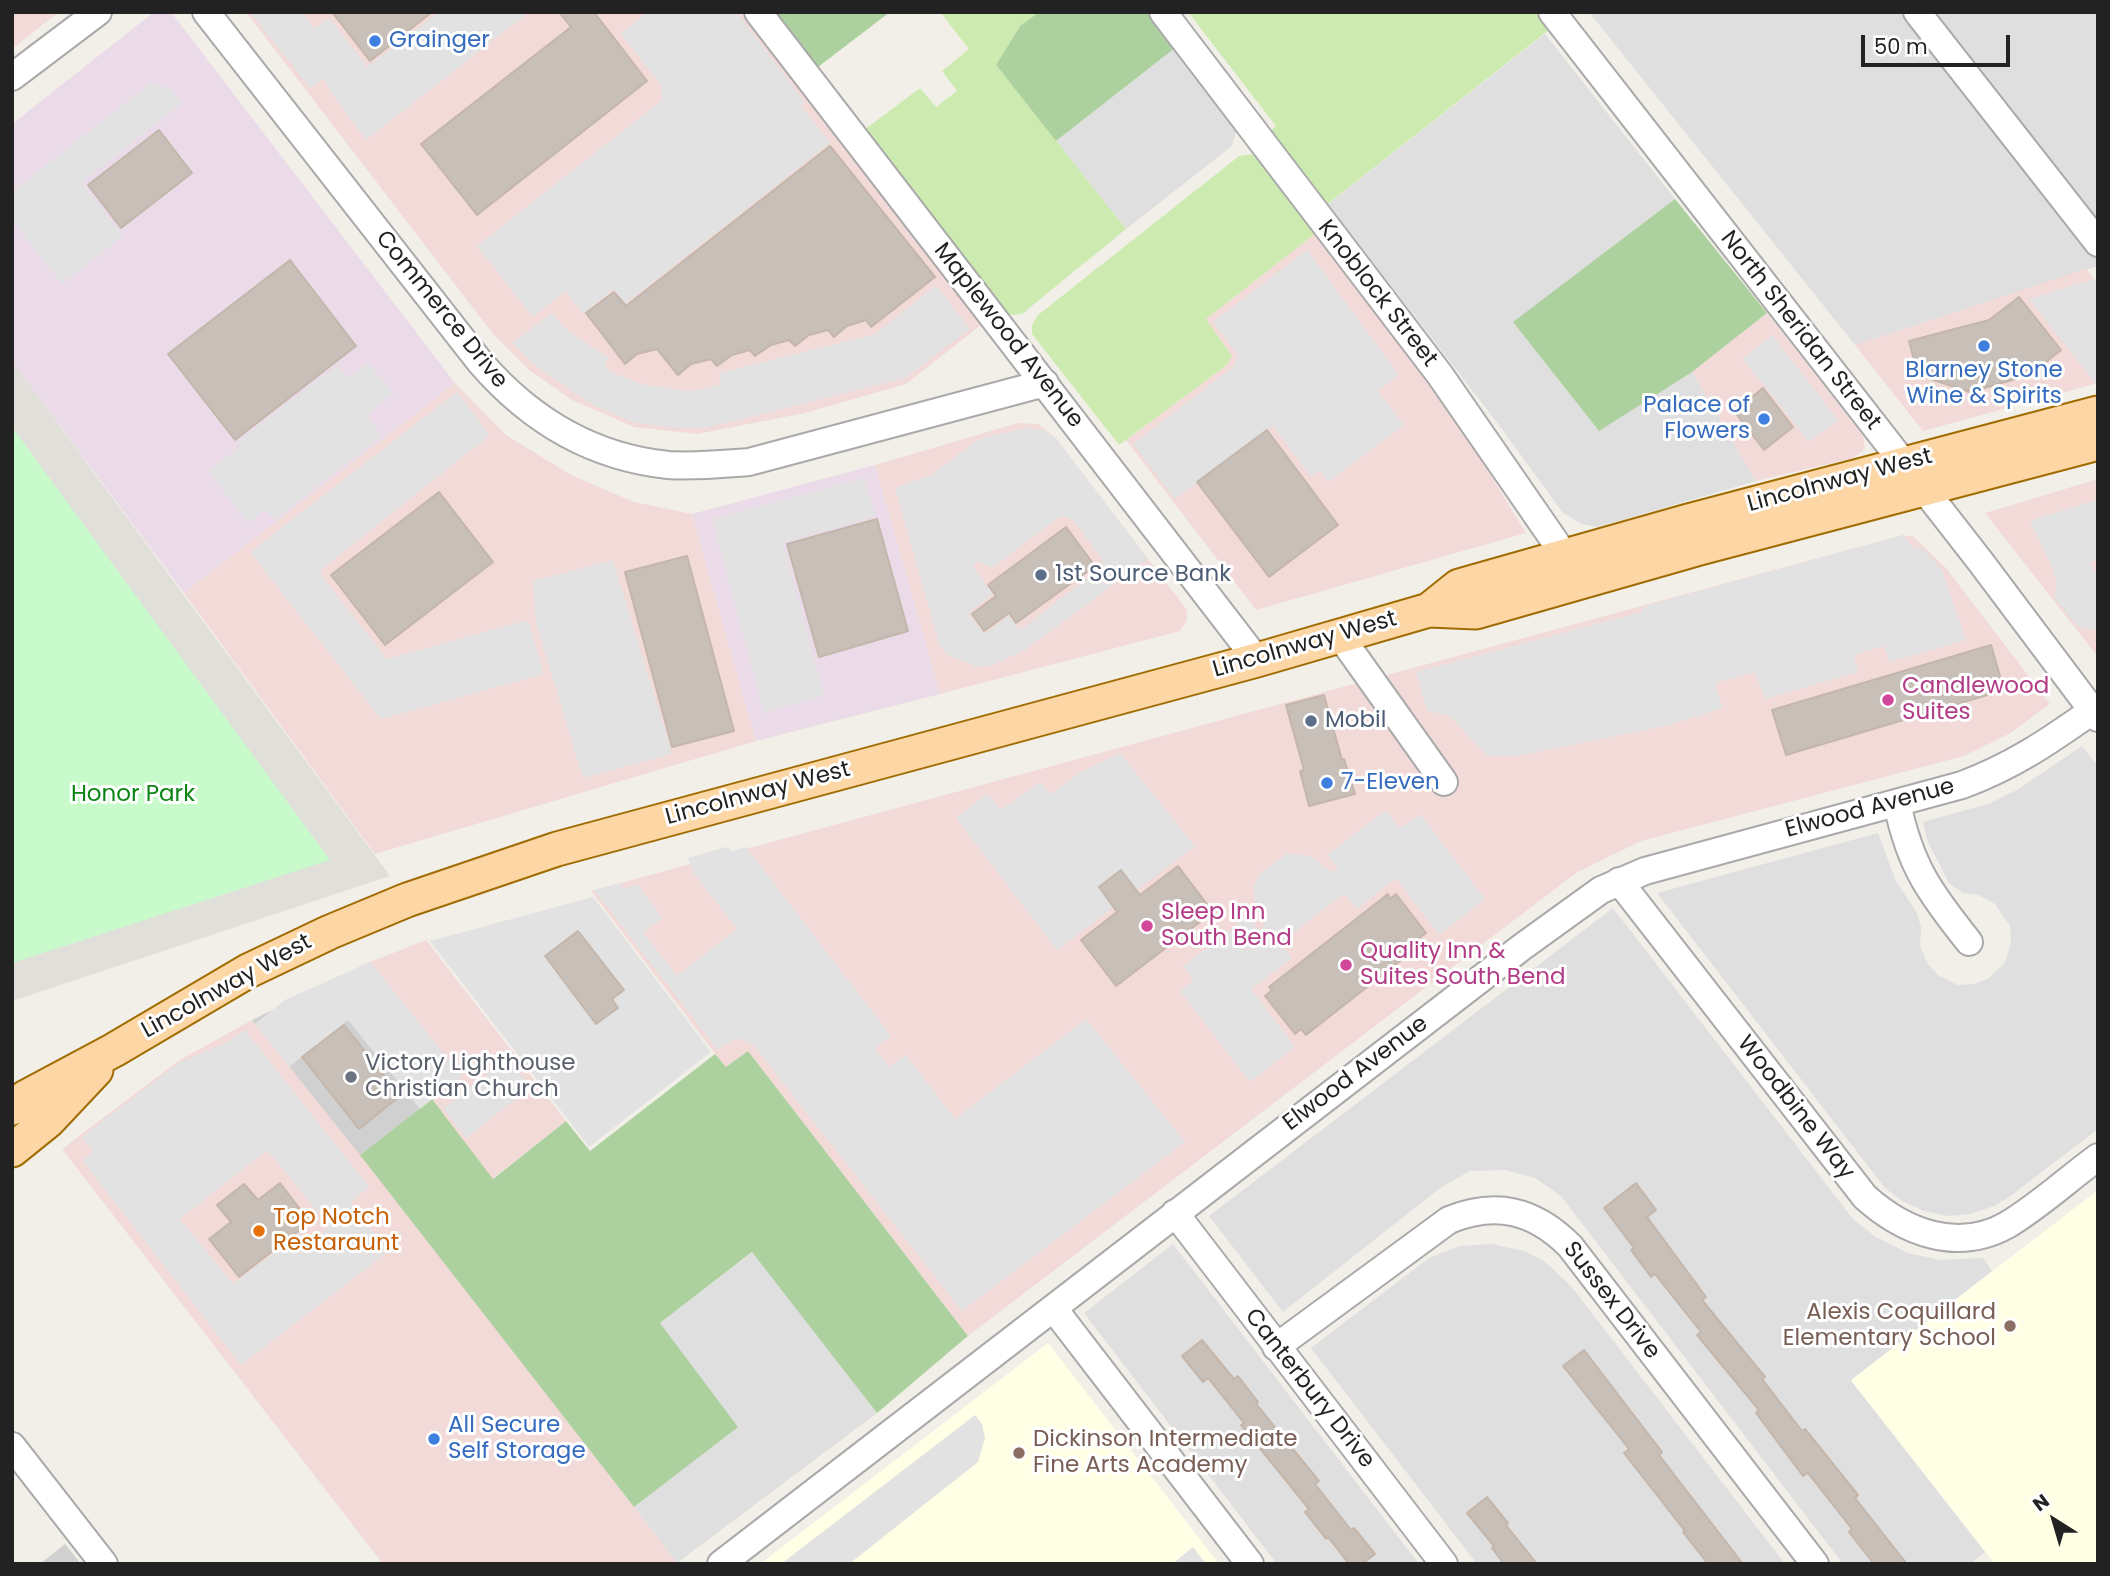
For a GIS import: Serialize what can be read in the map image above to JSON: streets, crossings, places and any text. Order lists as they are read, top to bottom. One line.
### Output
{"streets":{"main road":["Lincolnway West"],"street":["Knoblock Street","Commerce Drive","North Sheridan Street","Maplewood Avenue","Elwood Avenue","Woodbine Way","Sussex Drive","Canterbury Drive"]},"crossings":[["Knoblock Street","Lincolnway West"],["Commerce Drive","Maplewood Avenue"],["North Sheridan Street","Lincolnway West"],["North Sheridan Street","Elwood Avenue"],["Maplewood Avenue","Lincolnway West"],["Elwood Avenue","Woodbine Way"],["Elwood Avenue","Canterbury Drive"],["Sussex Drive","Canterbury Drive"]],"parks":["Honor Park"],"places":["Grainger","Blarney Stone Wine & Spirits","Palace of Flowers","1st Source Bank","Candlewood Suites","Mobil","7-Eleven","Sleep Inn South Bend","Quality Inn & Suites South Bend","Victory Lighthouse Christian Church","Top Notch Restaraunt","Alexis Coquillard Elementary School","All Secure Self Storage","Dickinson Intermediate Fine Arts Academy"],"scale_bar":"50 m","north":"top left"}
